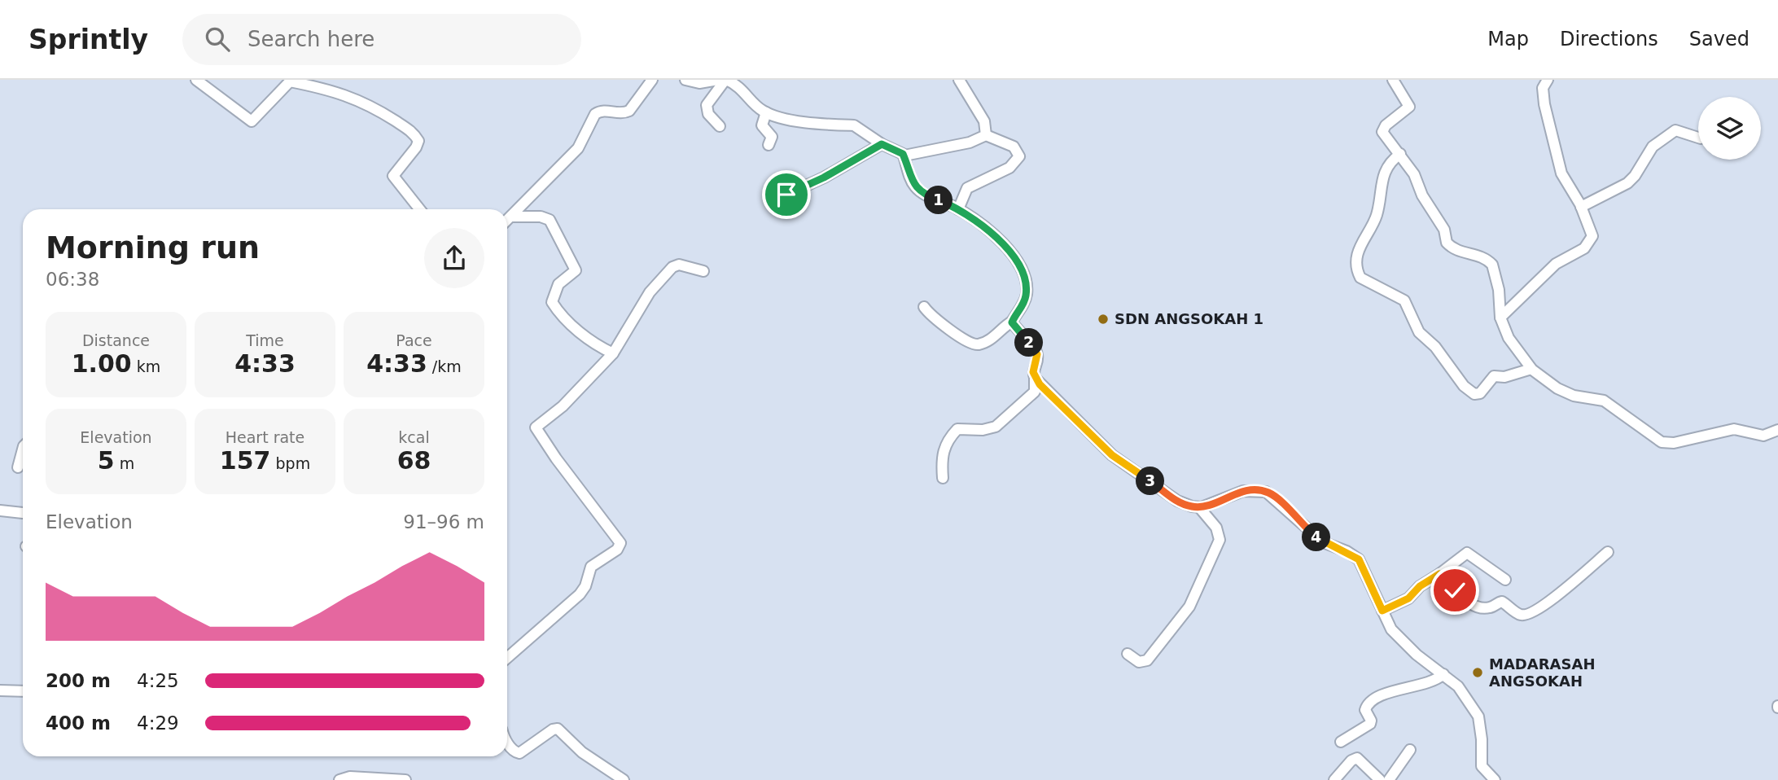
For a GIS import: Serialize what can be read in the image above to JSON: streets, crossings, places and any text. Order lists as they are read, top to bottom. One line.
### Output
{"places":["SDN ANGSOKAH 1","MADARASAH ANGSOKAH"],"page":{"header":"Sprintly","search":"Search here","nav":["Map","Directions","Saved"],"pins":["1","2","3","4"],"heading":["Morning run","06:38"],"stats":[["Distance","1.00 km"],["Time","4:33"],["Pace","4:33 /km"],["Elevation","5 m"],["Heart rate","157 bpm"],["kcal","68"]],"chart":["Elevation","91–96 m"],"list":[{"name":"200 m","note":"4:25"},{"name":"400 m","note":"4:29"}]}}
